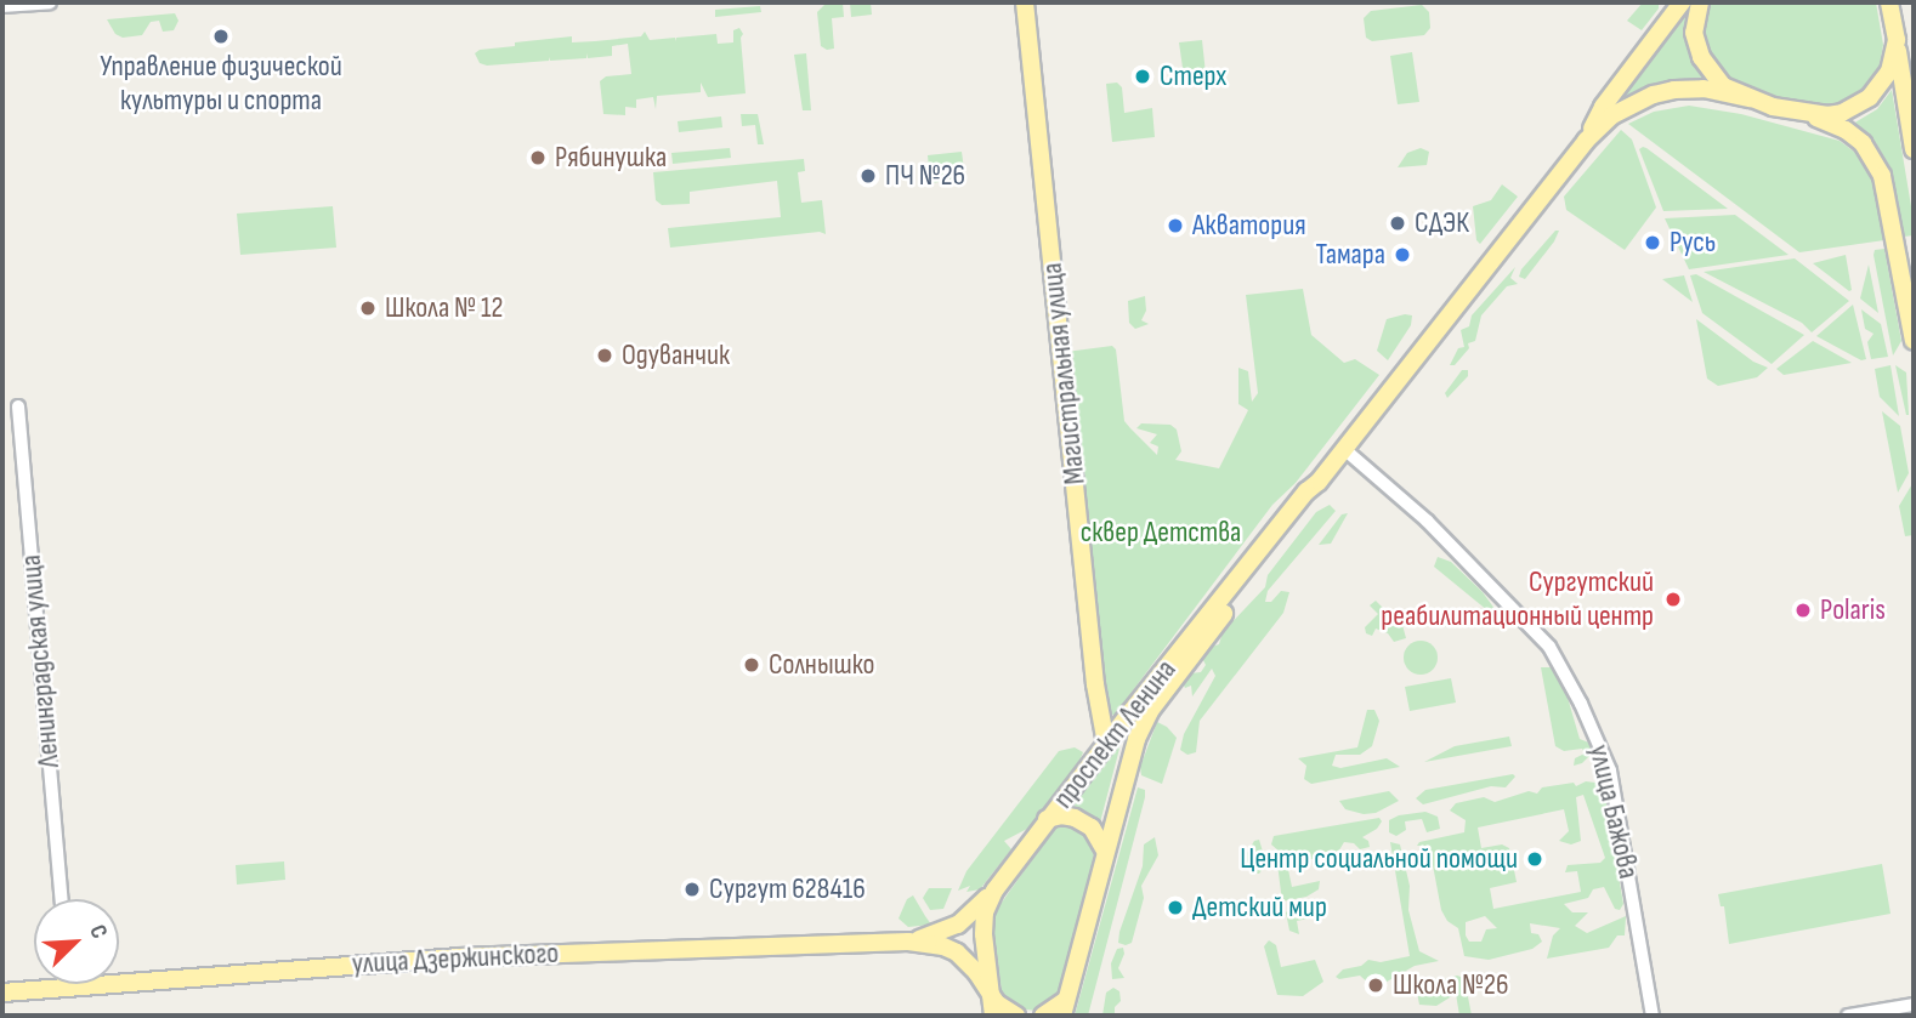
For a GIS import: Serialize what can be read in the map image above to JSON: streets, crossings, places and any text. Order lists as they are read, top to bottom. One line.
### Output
{"streets":{"main road":["Магистральная улица","проспект Ленина","улица Дзержинского"],"street":["Ленинградская улица","улица Бажова"]},"crossings":[["Магистральная улица","проспект Ленина"],["проспект Ленина","улица Бажова"],["проспект Ленина","улица Дзержинского"]],"parks":["сквер Детства"],"places":["Управление физической культуры и спорта","Стерх","Рябинушка","ПЧ №26","СДЭК","Акватория","Русь","Тамара","Школа № 12","Одуванчик","Сургутский реабилитационный центр","Polaris","Солнышко","Центр социальной помощи","Сургут 628416","Детский мир","Школа №26"],"north":"top right"}
